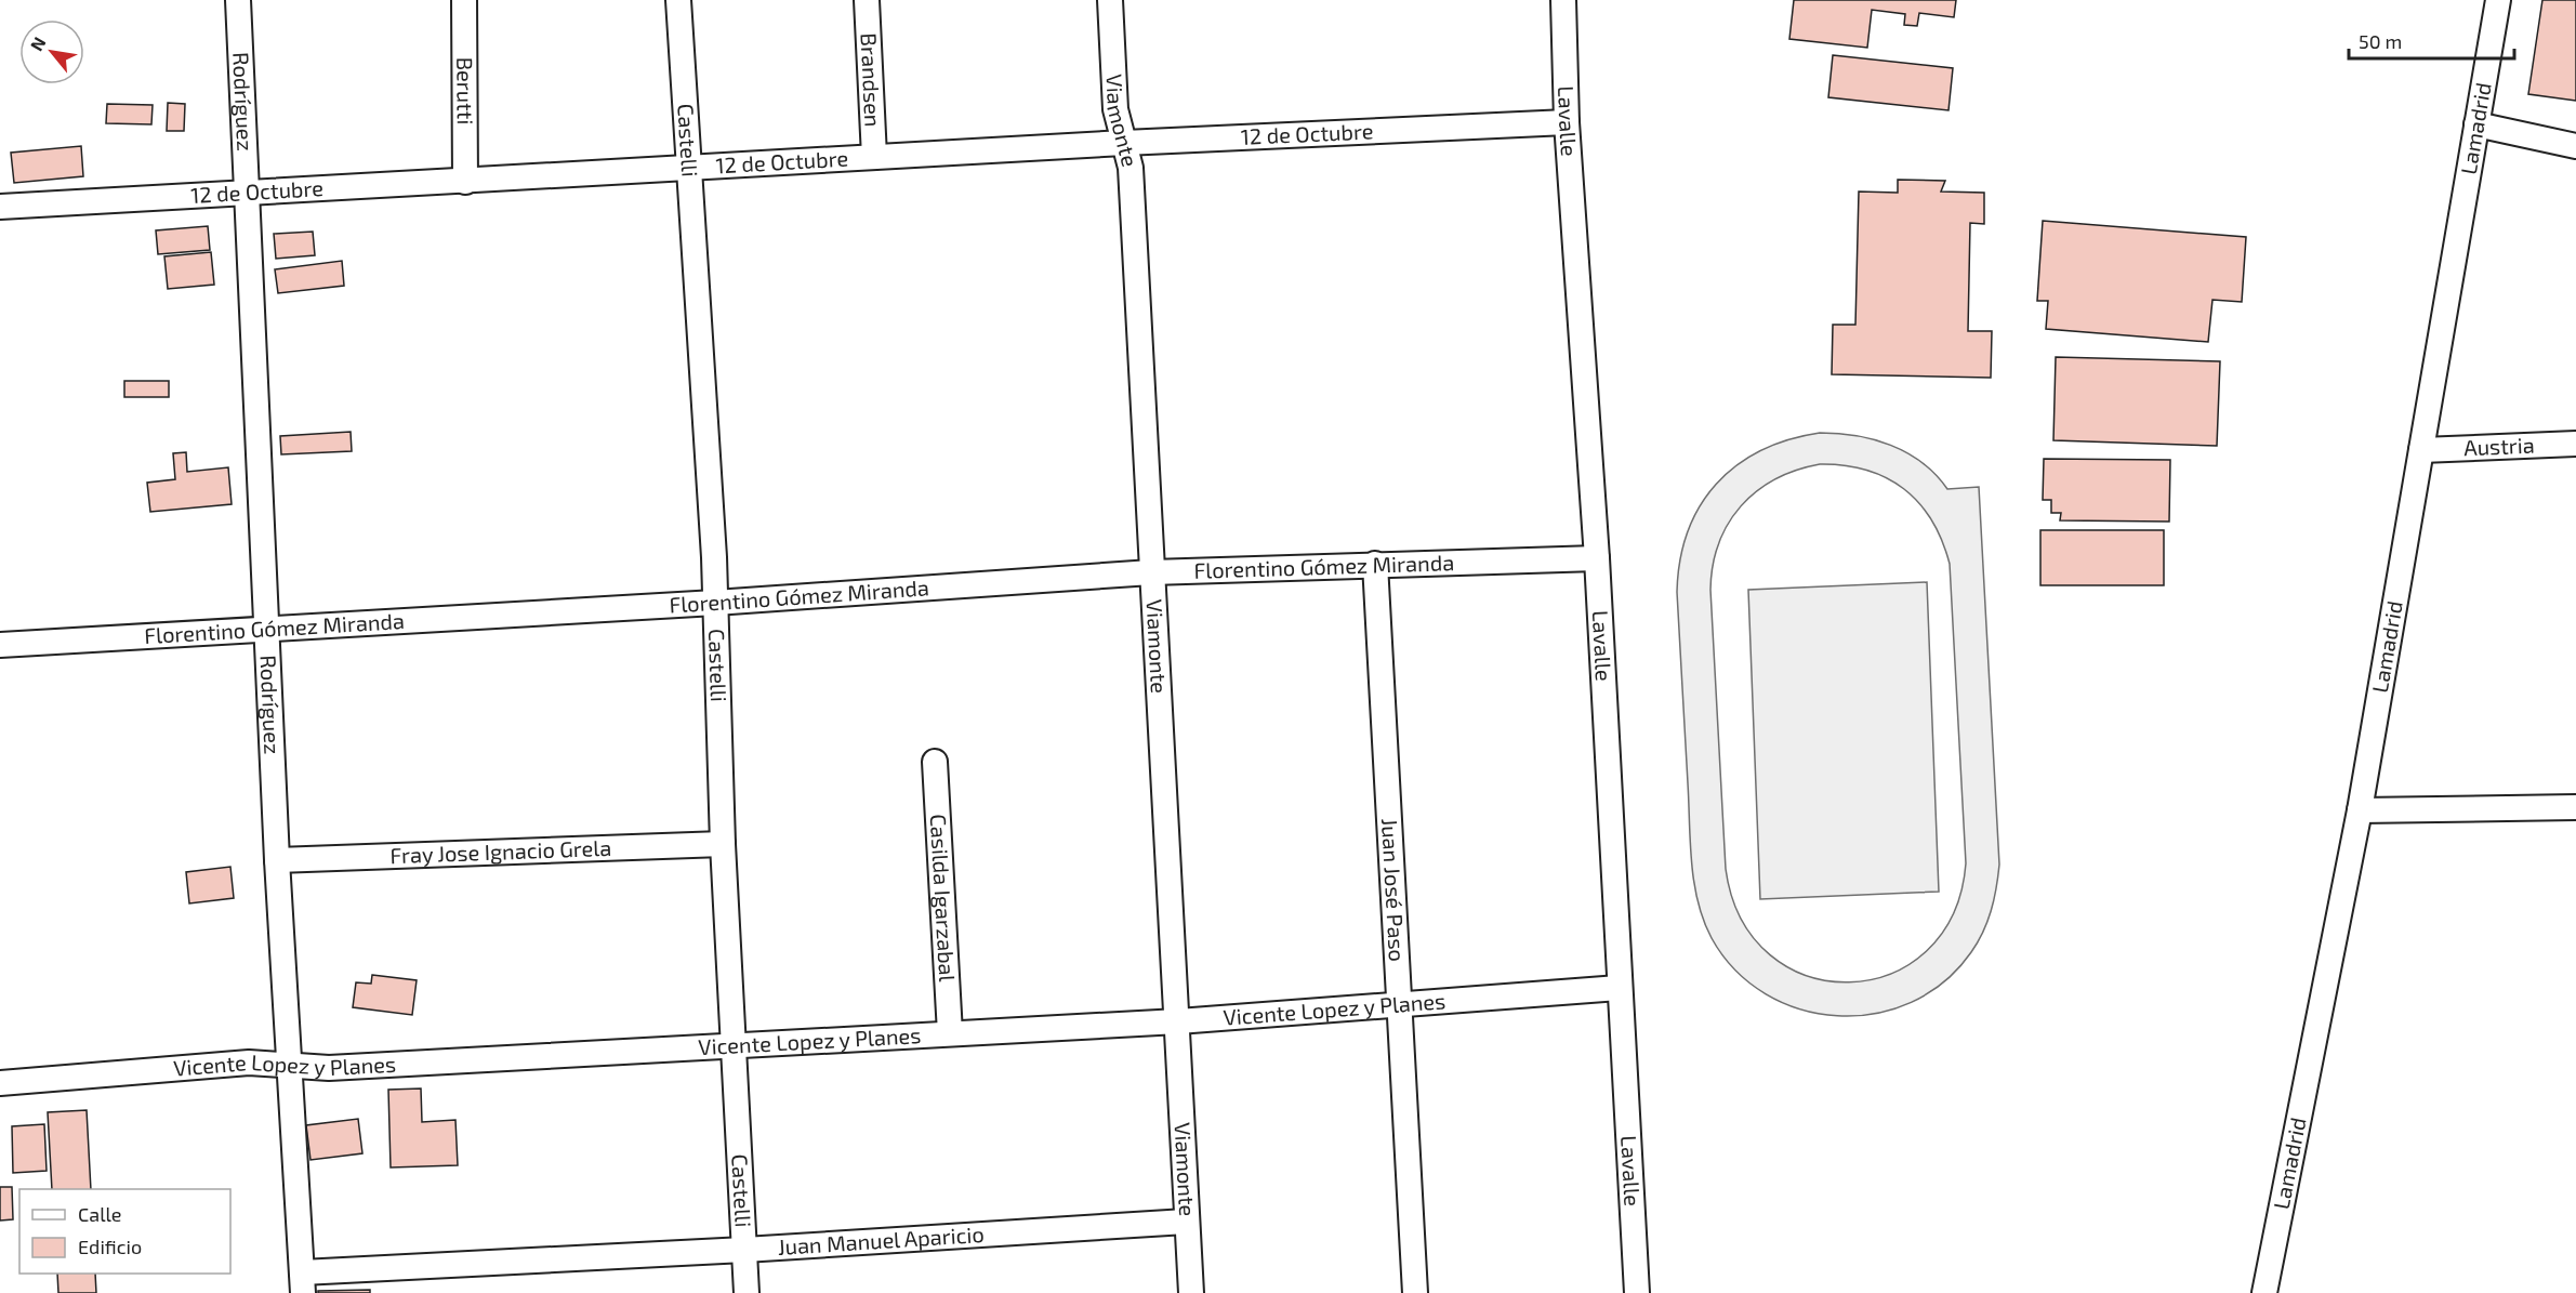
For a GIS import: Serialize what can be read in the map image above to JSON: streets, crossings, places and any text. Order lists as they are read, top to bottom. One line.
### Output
{"streets":{"street":["Brandsen","Berutti","Rodríguez","Viamonte","Lavalle","Lamadrid","12 de Octubre","Castelli","Austria","Florentino Gómez Miranda","Fray Jose Ignacio Grela","Juan José Paso","Casilda Igarzabal","Vicente Lopez y Planes","Juan Manuel Aparicio"]},"crossings":[["Brandsen","12 de Octubre"],["Berutti","12 de Octubre"],["Rodríguez","12 de Octubre"],["Rodríguez","Florentino Gómez Miranda"],["Rodríguez","Fray Jose Ignacio Grela"],["Rodríguez","Vicente Lopez y Planes"],["Rodríguez","Juan Manuel Aparicio"],["Viamonte","12 de Octubre"],["Viamonte","Florentino Gómez Miranda"],["Viamonte","Vicente Lopez y Planes"],["Viamonte","Juan Manuel Aparicio"],["Lavalle","12 de Octubre"],["Lavalle","Florentino Gómez Miranda"],["Lavalle","Vicente Lopez y Planes"],["Lamadrid","Austria"],["12 de Octubre","Castelli"],["Castelli","Florentino Gómez Miranda"],["Castelli","Fray Jose Ignacio Grela"],["Castelli","Vicente Lopez y Planes"],["Castelli","Juan Manuel Aparicio"],["Florentino Gómez Miranda","Juan José Paso"],["Juan José Paso","Vicente Lopez y Planes"],["Casilda Igarzabal","Vicente Lopez y Planes"]],"legend":["Calle","Edificio"],"scale_bar":"50 m","north":"top left"}
